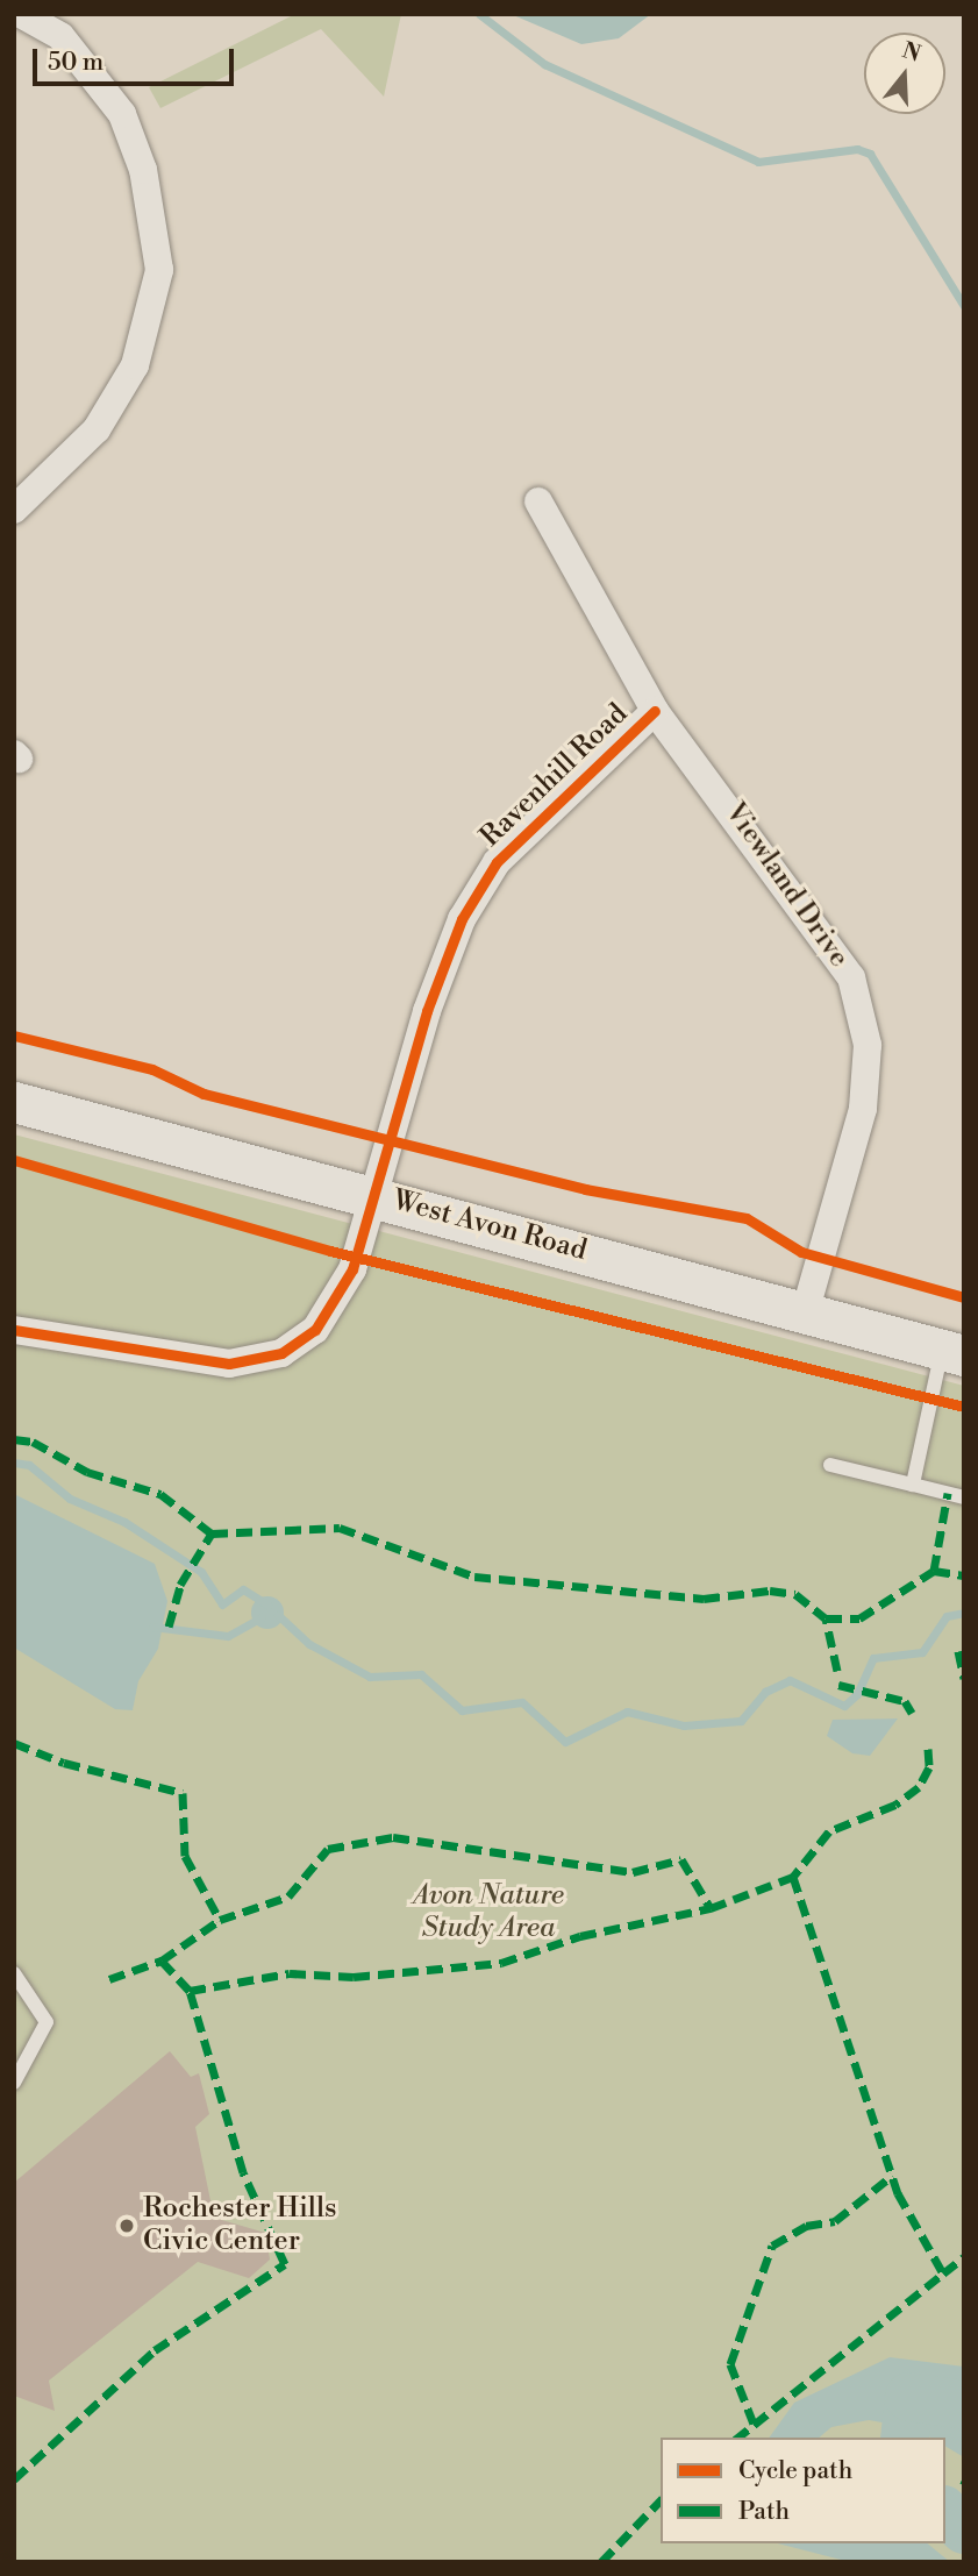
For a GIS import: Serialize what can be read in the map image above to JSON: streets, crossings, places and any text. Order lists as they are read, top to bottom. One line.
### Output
{"streets":{"street":["Ravenhill Road","Viewland Drive","West Avon Road"]},"crossings":[["Ravenhill Road","Viewland Drive"],["Ravenhill Road","West Avon Road"],["Viewland Drive","West Avon Road"]],"parks":["Avon Nature Study Area"],"places":["Rochester Hills Civic Center"],"legend":["Cycle path","Path"],"scale_bar":"50 m","north":"top"}
